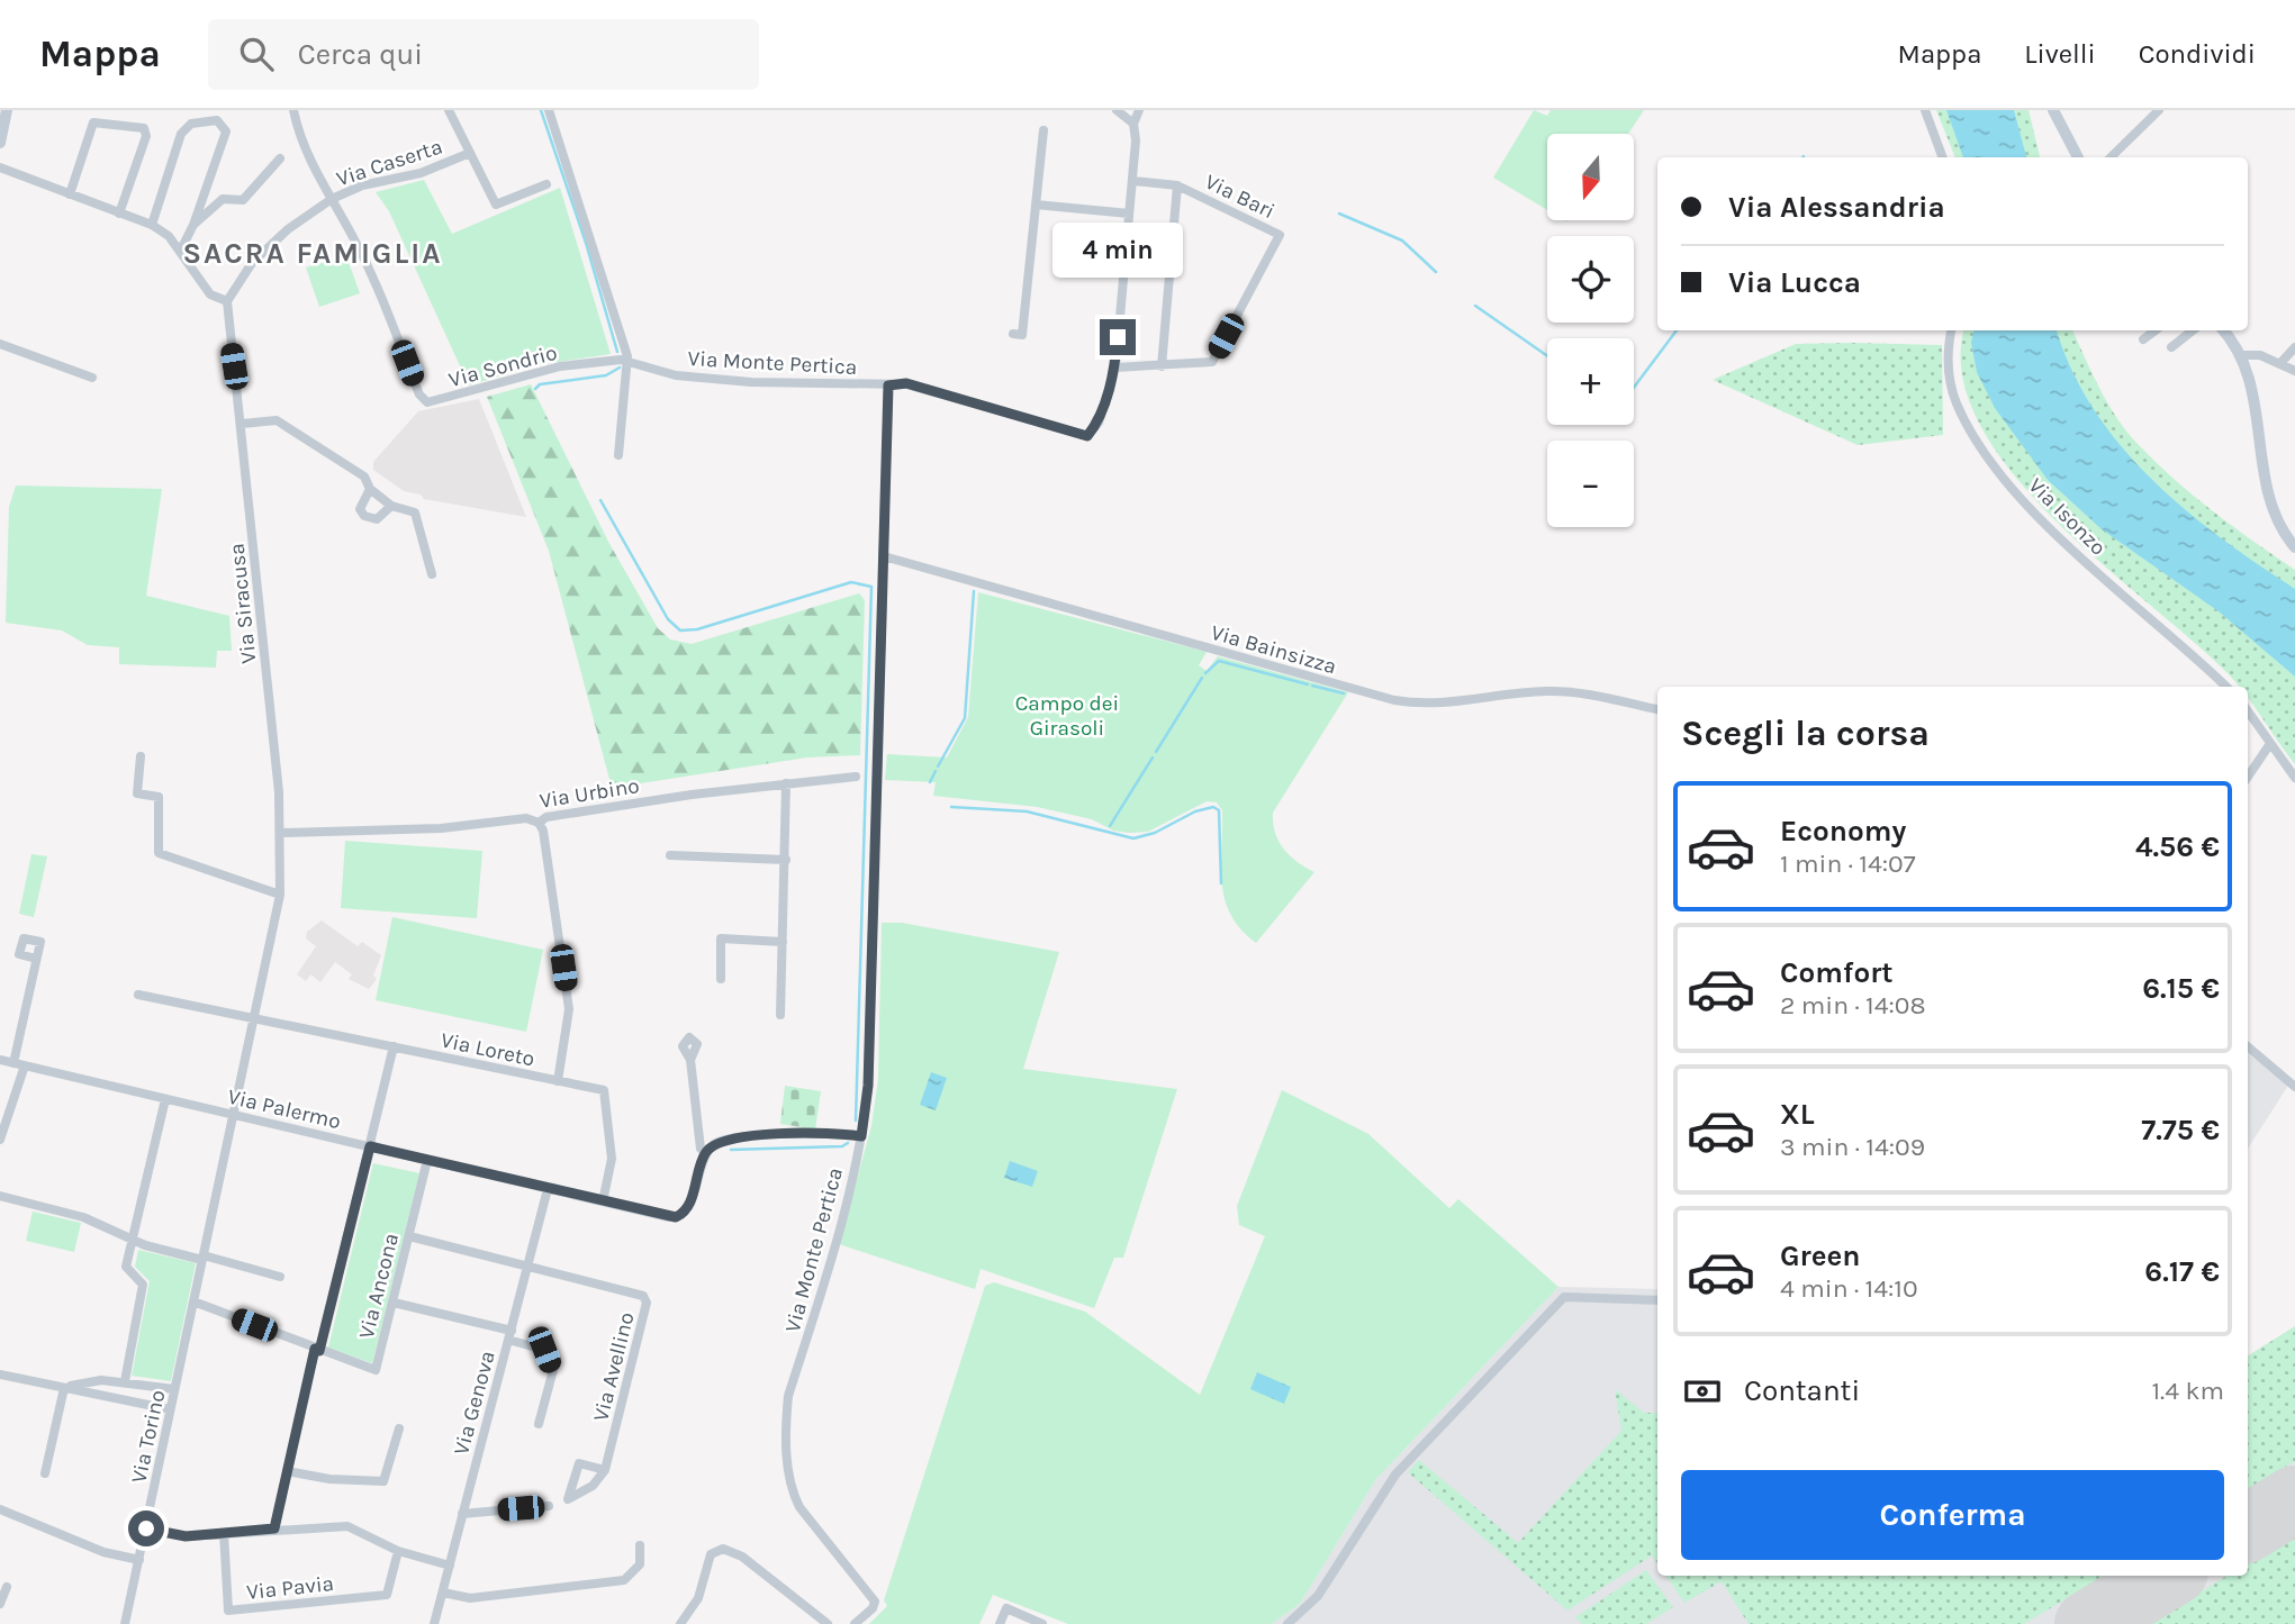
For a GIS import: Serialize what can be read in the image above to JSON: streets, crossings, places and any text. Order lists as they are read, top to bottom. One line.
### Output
{"streets":{"street":["Via Caserta","Via Bari","Via Monte Pertica","Via Sondrio","Via Isonzo","Via Siracusa","Via Bainsizza","Via Urbino","Via Loreto","Via Palermo","Via Ancona","Via Avellino","Via Genova","Via Torino","Via Pavia"]},"crossings":[["Via Caserta","Via Sondrio"],["Via Caserta","Via Siracusa"],["Via Monte Pertica","Via Sondrio"],["Via Monte Pertica","Via Bainsizza"],["Via Siracusa","Via Urbino"],["Via Siracusa","Via Loreto"],["Via Siracusa","Via Palermo"],["Via Siracusa","Via Torino"],["Via Loreto","Via Palermo"],["Via Palermo","Via Ancona"],["Via Palermo","Via Genova"],["Via Ancona","Via Torino"],["Via Avellino","Via Genova"]],"districts":["SACRA FAMIGLIA"],"parks":["Campo dei Girasoli"],"north":"bottom","page":{"header":"Mappa","search":"Cerca qui","nav":["Mappa","Livelli","Condividi"],"map_buttons":["+","−"],"banner":["Via Alessandria","Via Lucca"],"bubble":"4 min","heading":"Scegli la corsa","list":[{"name":"Economy","note":"1 min · 14:07","value":"4.56 €"},{"name":"Comfort","note":"2 min · 14:08","value":"6.15 €"},{"name":"XL","note":"3 min · 14:09","value":"7.75 €"},{"name":"Green","note":"4 min · 14:10","value":"6.17 €"}],"pay":["Contanti","1.4 km"],"buttons":"Conferma"}}
